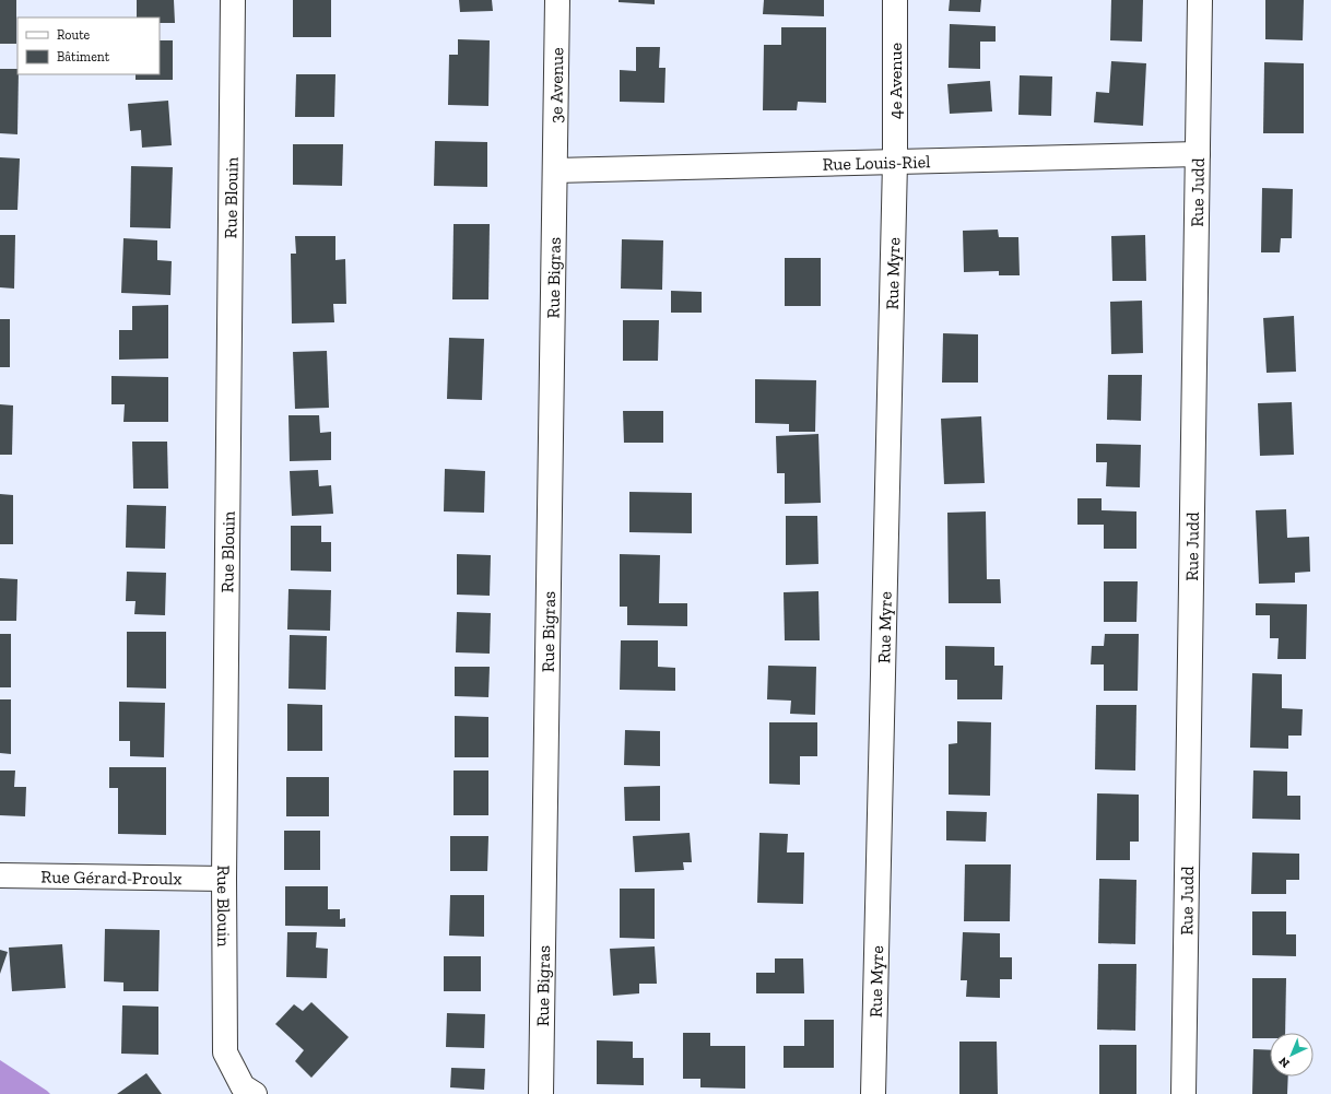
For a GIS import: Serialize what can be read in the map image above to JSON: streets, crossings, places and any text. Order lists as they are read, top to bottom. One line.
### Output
{"streets":{"street":["4e Avenue","3e Avenue","Rue Louis-Riel","Rue Judd","Rue Blouin","Rue Myre","Rue Bigras","Rue Gérard-Proulx"]},"crossings":[["4e Avenue","Rue Louis-Riel"],["4e Avenue","Rue Myre"],["3e Avenue","Rue Louis-Riel"],["3e Avenue","Rue Bigras"],["Rue Louis-Riel","Rue Judd"],["Rue Louis-Riel","Rue Myre"],["Rue Louis-Riel","Rue Bigras"],["Rue Blouin","Rue Gérard-Proulx"]],"legend":["Route","Bâtiment"],"north":"bottom left"}
